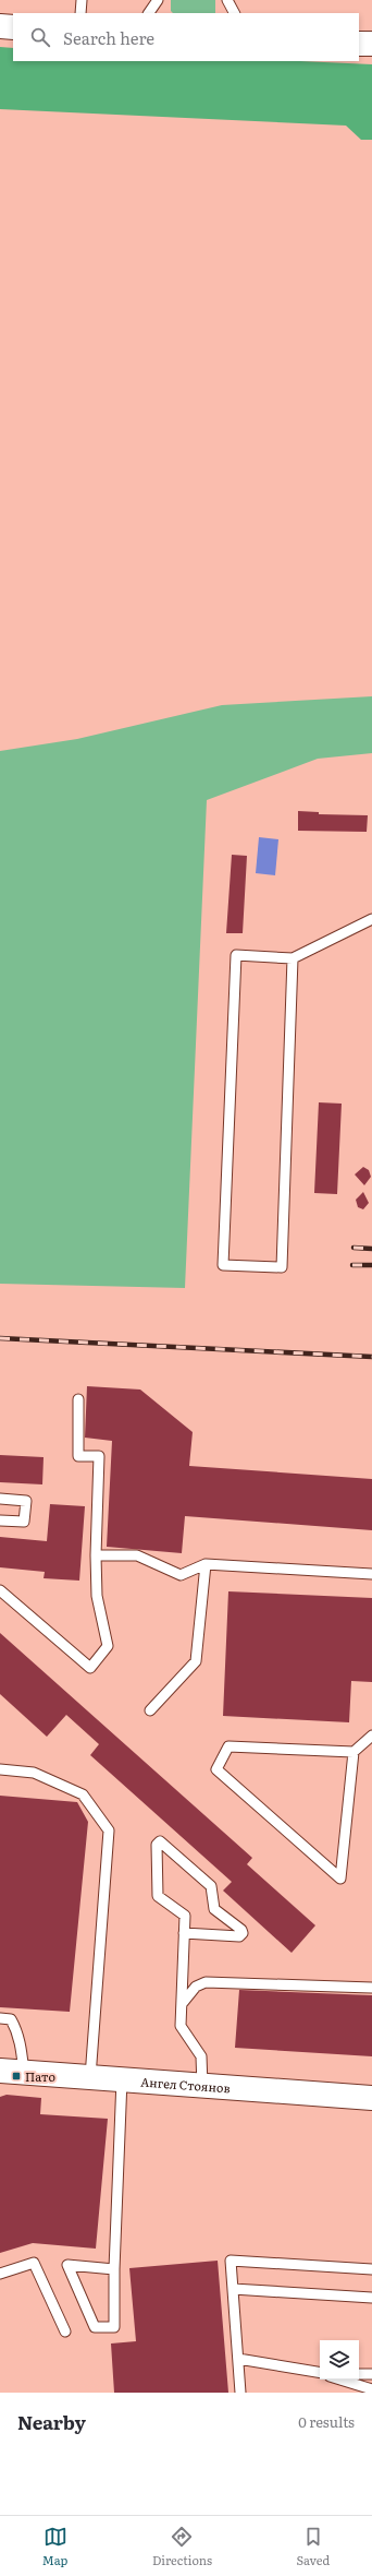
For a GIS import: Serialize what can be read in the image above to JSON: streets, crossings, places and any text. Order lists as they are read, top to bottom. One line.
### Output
{"streets":{"street":["Ангел Стоянов"]},"places":{"transit":["Пато"]},"page":{"search":"Search here","heading":["Nearby","0 results"],"nav":["Map","Directions","Saved"]}}
